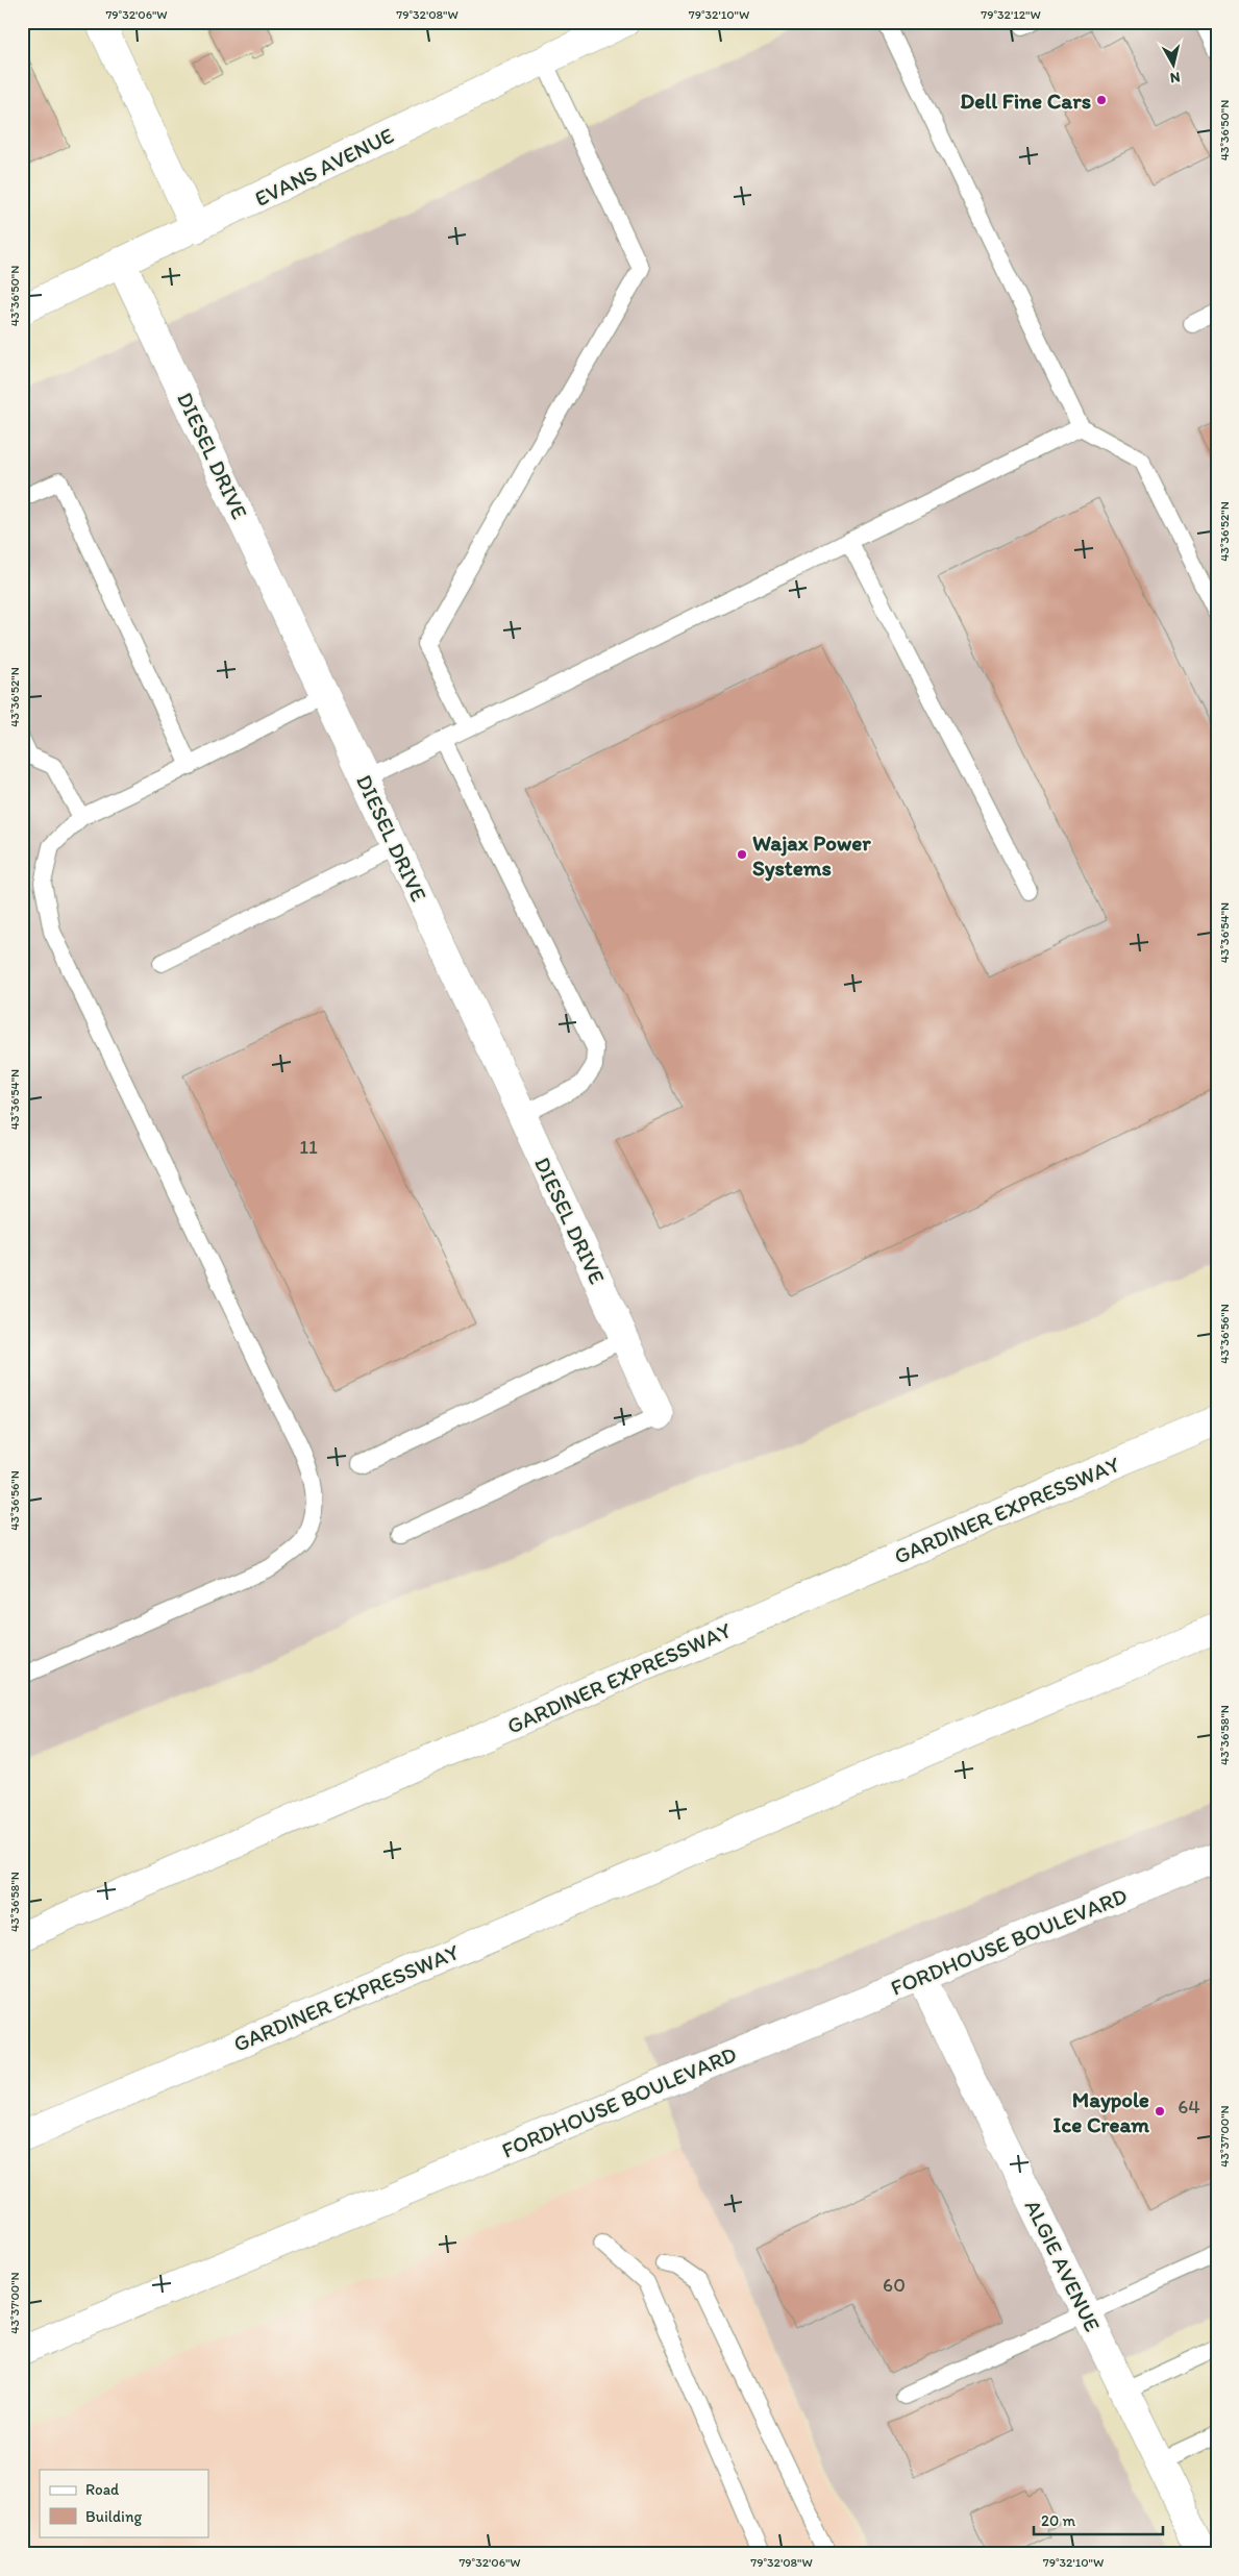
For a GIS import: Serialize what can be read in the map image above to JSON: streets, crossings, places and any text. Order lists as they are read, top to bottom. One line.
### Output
{"streets":{"main road":["EVANS AVENUE","DIESEL DRIVE","GARDINER EXPRESSWAY","FORDHOUSE BOULEVARD","ALGIE AVENUE"]},"crossings":[["EVANS AVENUE","DIESEL DRIVE"],["FORDHOUSE BOULEVARD","ALGIE AVENUE"]],"places":["Dell Fine Cars","Wajax Power Systems","Maypole Ice Cream"],"house_numbers":["11","64","60"],"legend":["Road","Building"],"scale_bar":"20 m","north":"bottom","coordinates":["79°32'06\"W","79°32'08\"W","79°32'10\"W","79°32'12\"W","43°36'50\"N","43°36'52\"N","43°36'54\"N","43°36'56\"N","43°36'58\"N","43°37'00\"N"]}
